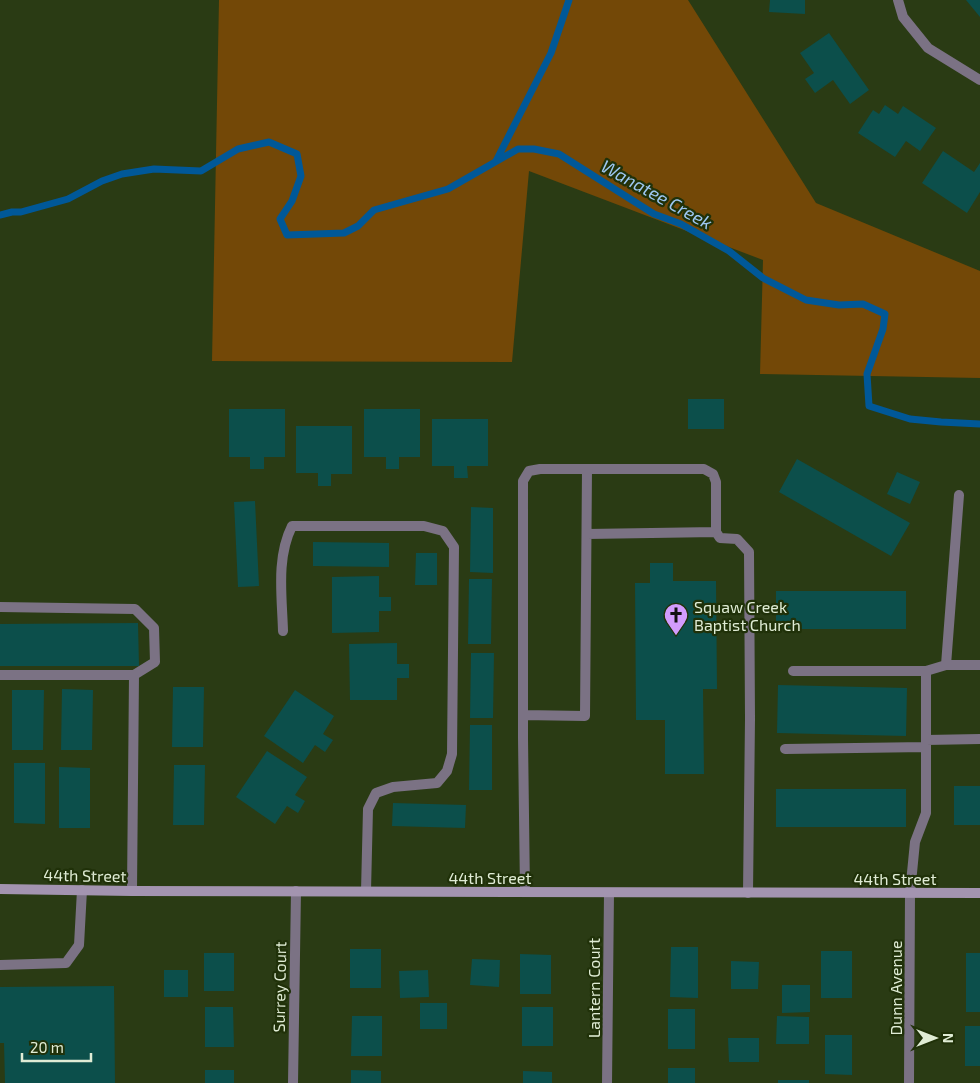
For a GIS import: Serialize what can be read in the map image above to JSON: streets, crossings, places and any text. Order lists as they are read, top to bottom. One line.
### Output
{"streets":{"street":["44th Street","Surrey Court","Lantern Court","Dunn Avenue"]},"crossings":[["44th Street","Surrey Court"],["44th Street","Lantern Court"],["44th Street","Dunn Avenue"]],"water":["Wanatee Creek"],"places":{"church":["Squaw Creek Baptist Church"]},"scale_bar":"20 m","north":"right"}
